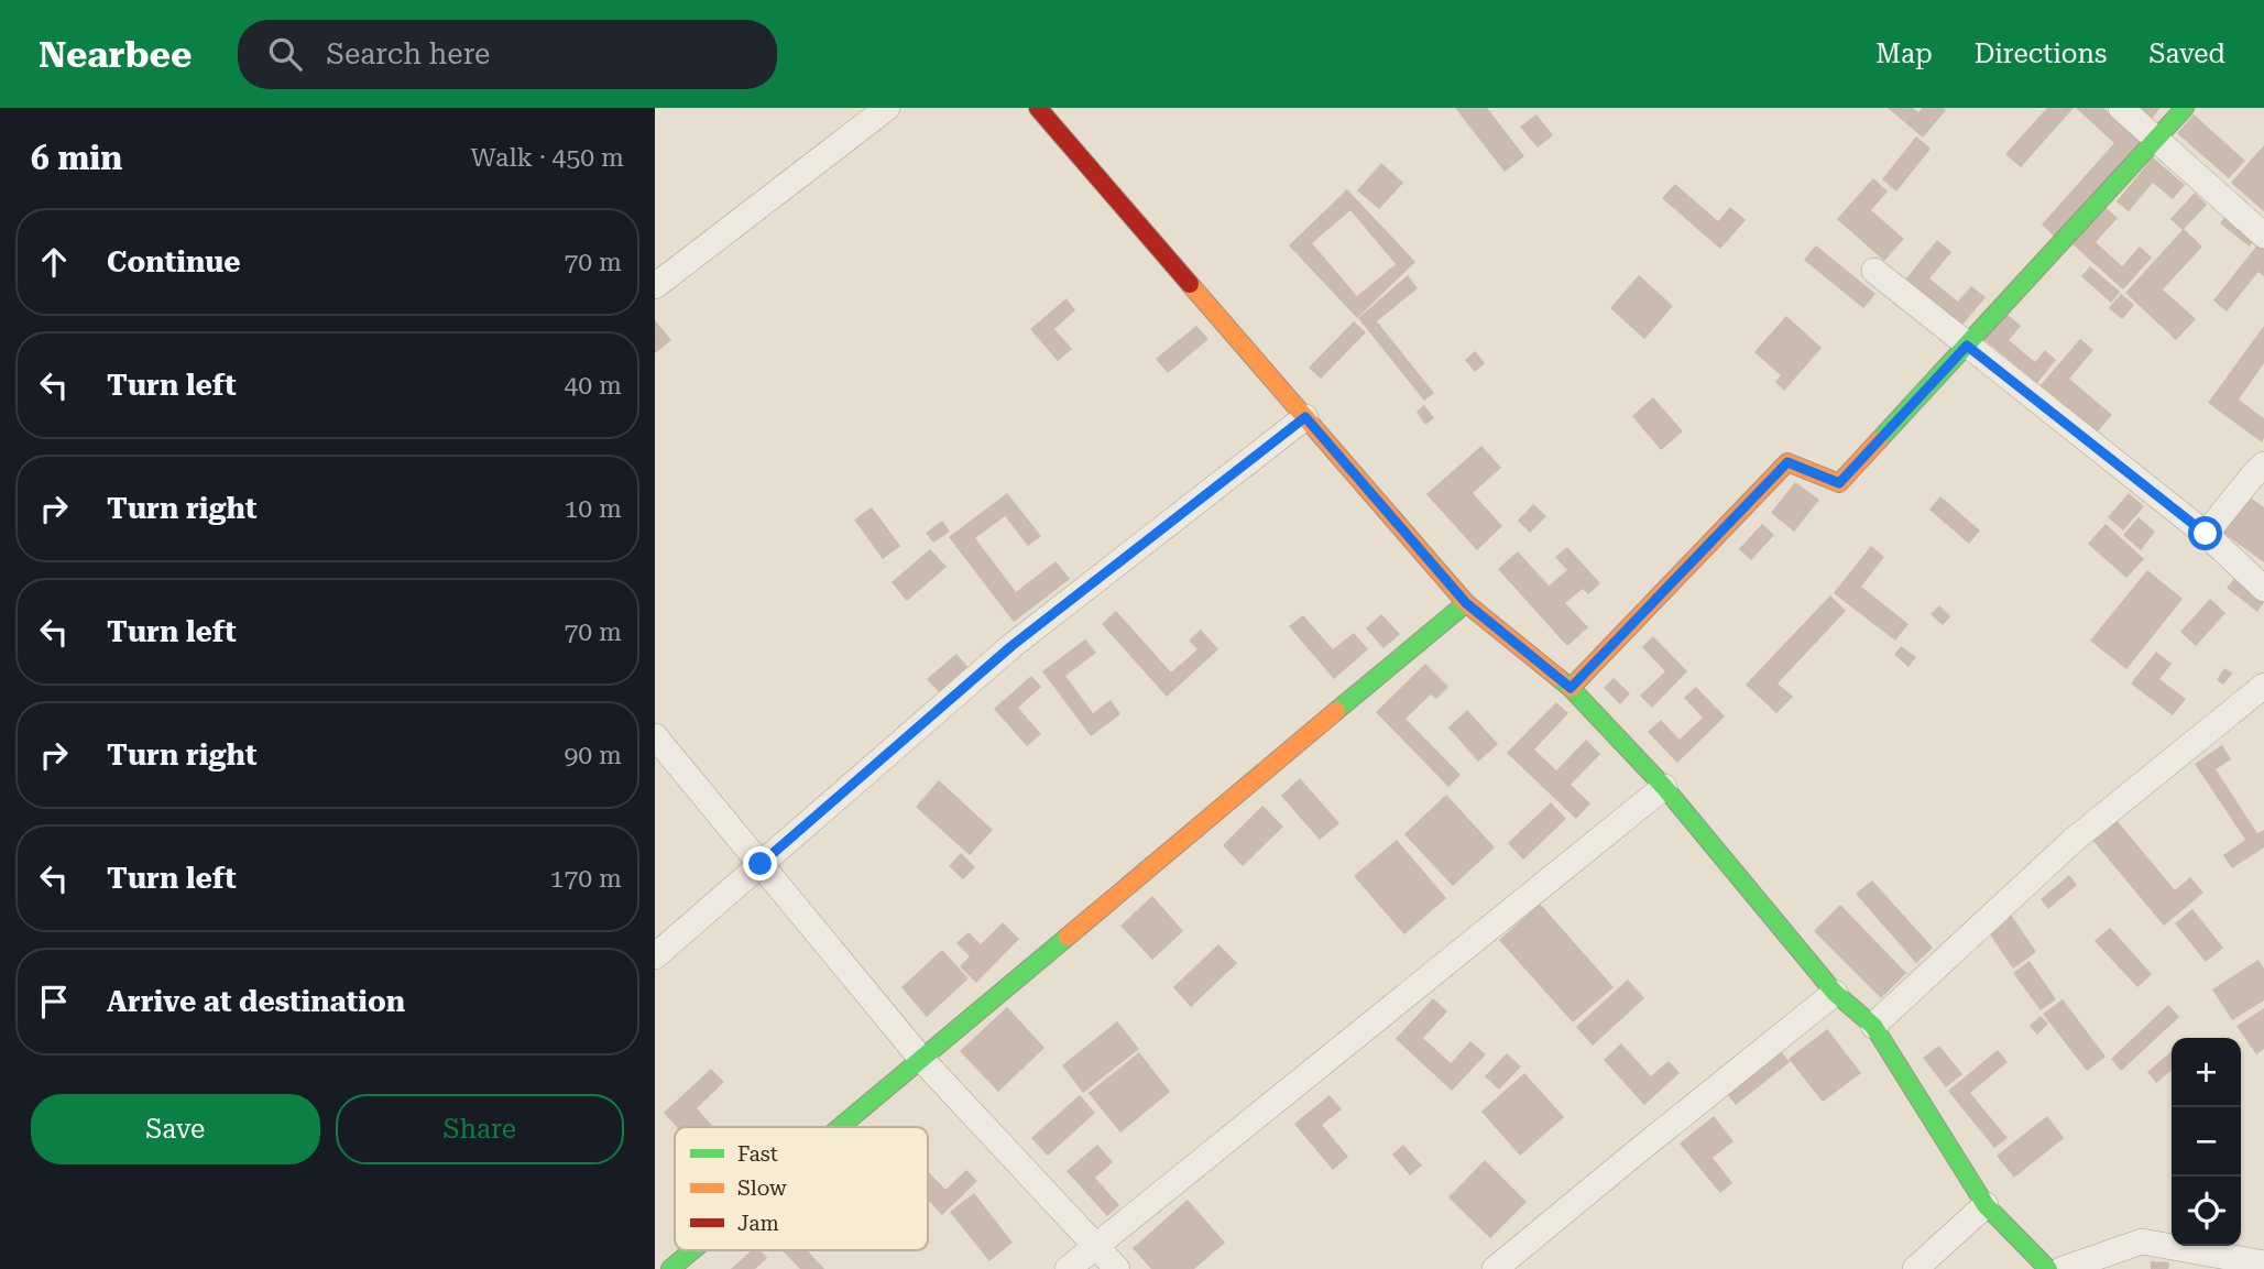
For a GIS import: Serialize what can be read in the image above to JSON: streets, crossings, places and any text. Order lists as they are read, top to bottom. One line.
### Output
{"legend":["Fast","Slow","Jam"],"page":{"header":"Nearbee","search":"Search here","nav":["Map","Directions","Saved"],"heading":["6 min","Walk · 450 m"],"list":[["Continue","70 m"],["Turn left","40 m"],["Turn right","10 m"],["Turn left","70 m"],["Turn right","90 m"],["Turn left","170 m"],"Arrive at destination"],"map_buttons":["+","−"],"buttons":["Save","Share"]}}
